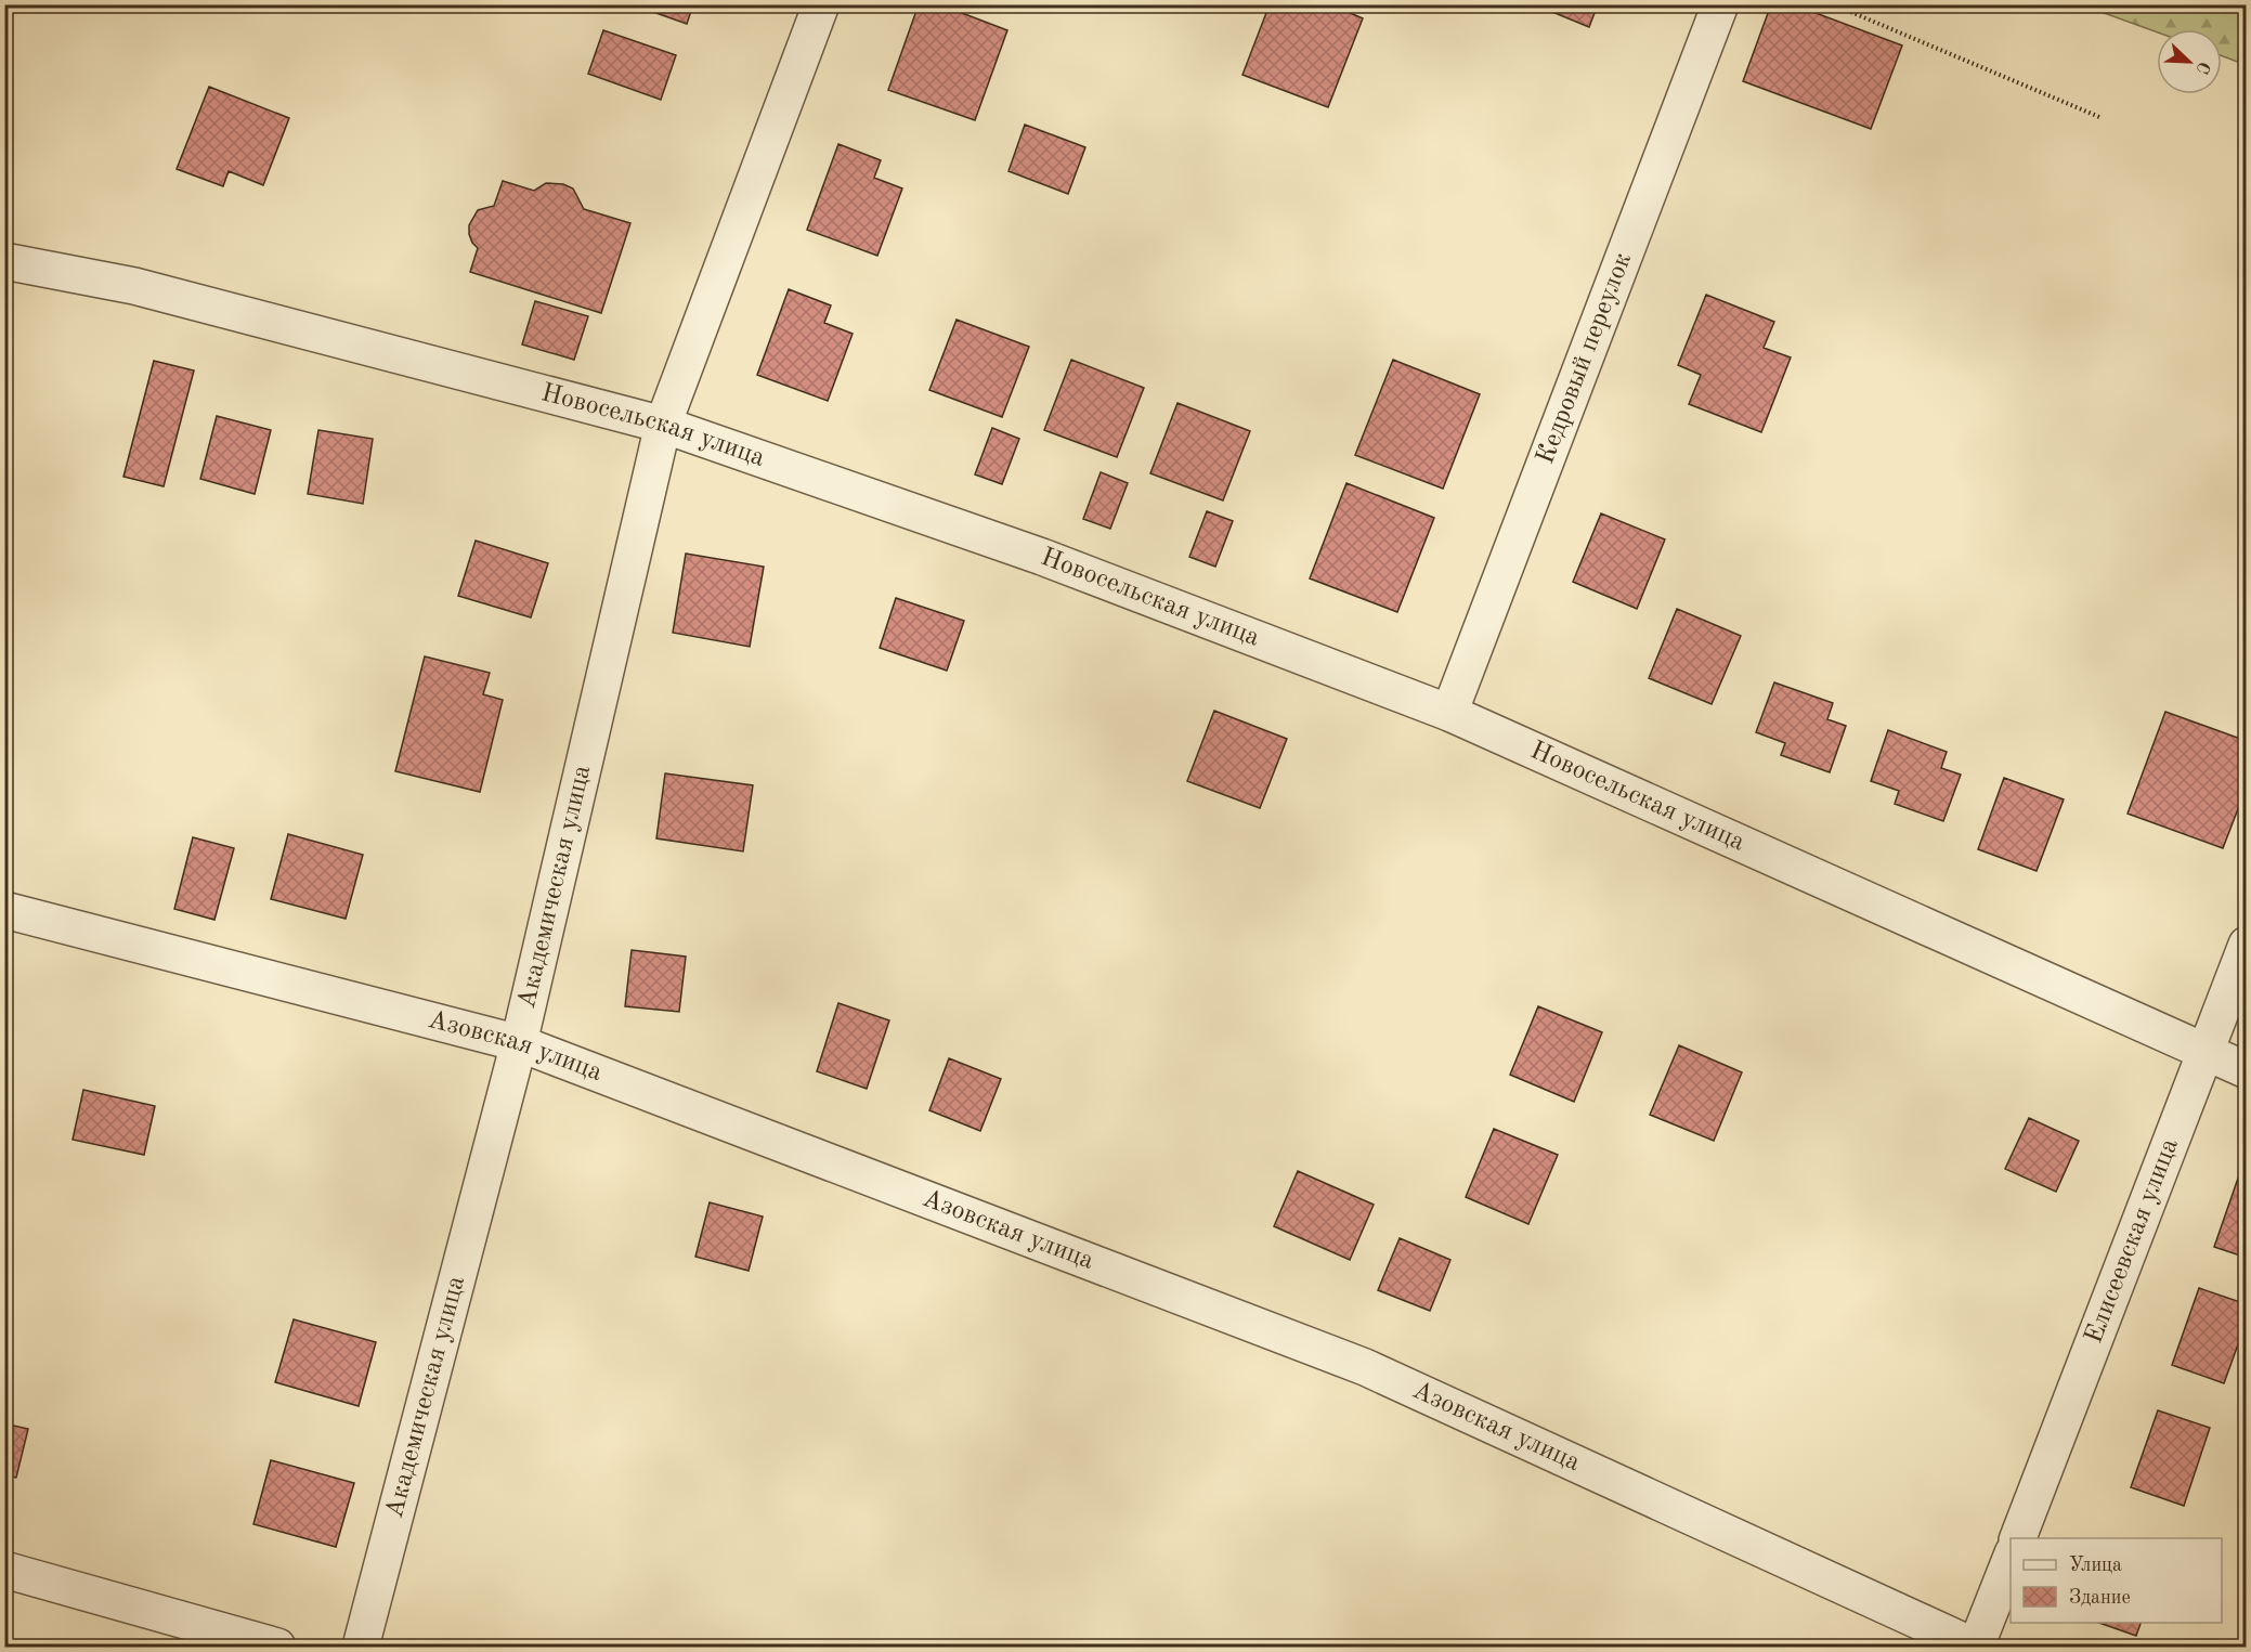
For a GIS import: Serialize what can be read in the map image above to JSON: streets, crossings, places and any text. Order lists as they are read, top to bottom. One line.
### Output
{"streets":{"street":["Кедровый переулок","Новосельская улица","Академическая улица","Азовская улица","Елисеевская улица"]},"crossings":[["Кедровый переулок","Новосельская улица"],["Новосельская улица","Академическая улица"],["Новосельская улица","Елисеевская улица"],["Академическая улица","Азовская улица"]],"legend":["Улица","Здание"],"north":"bottom right"}
